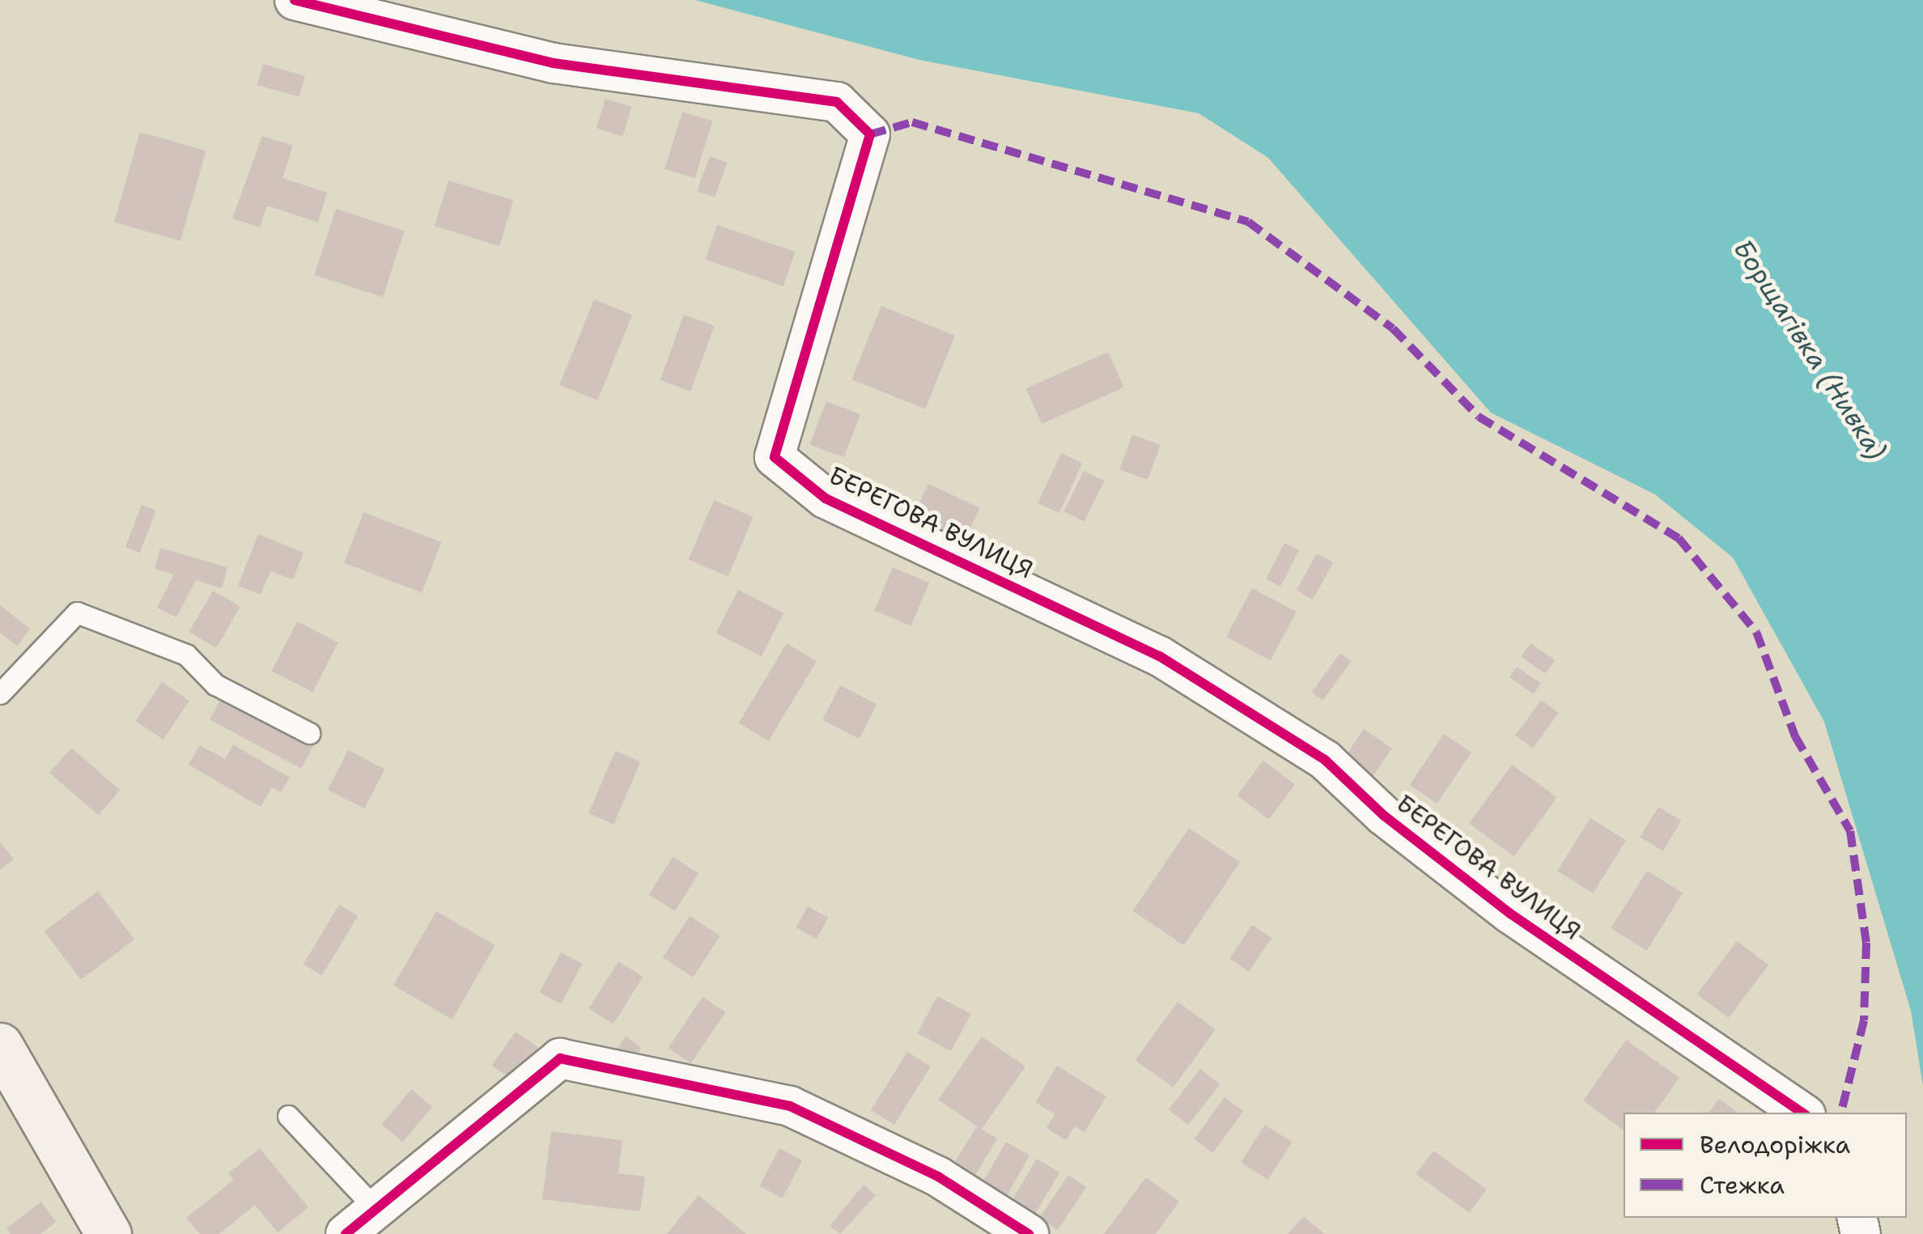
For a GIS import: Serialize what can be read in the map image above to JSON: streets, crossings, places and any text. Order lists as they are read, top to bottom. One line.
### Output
{"streets":{"street":["БЕРЕГОВА ВУЛИЦЯ"]},"water":["Борщагівка (Нивка)"],"legend":["Велодоріжка","Стежка"]}
